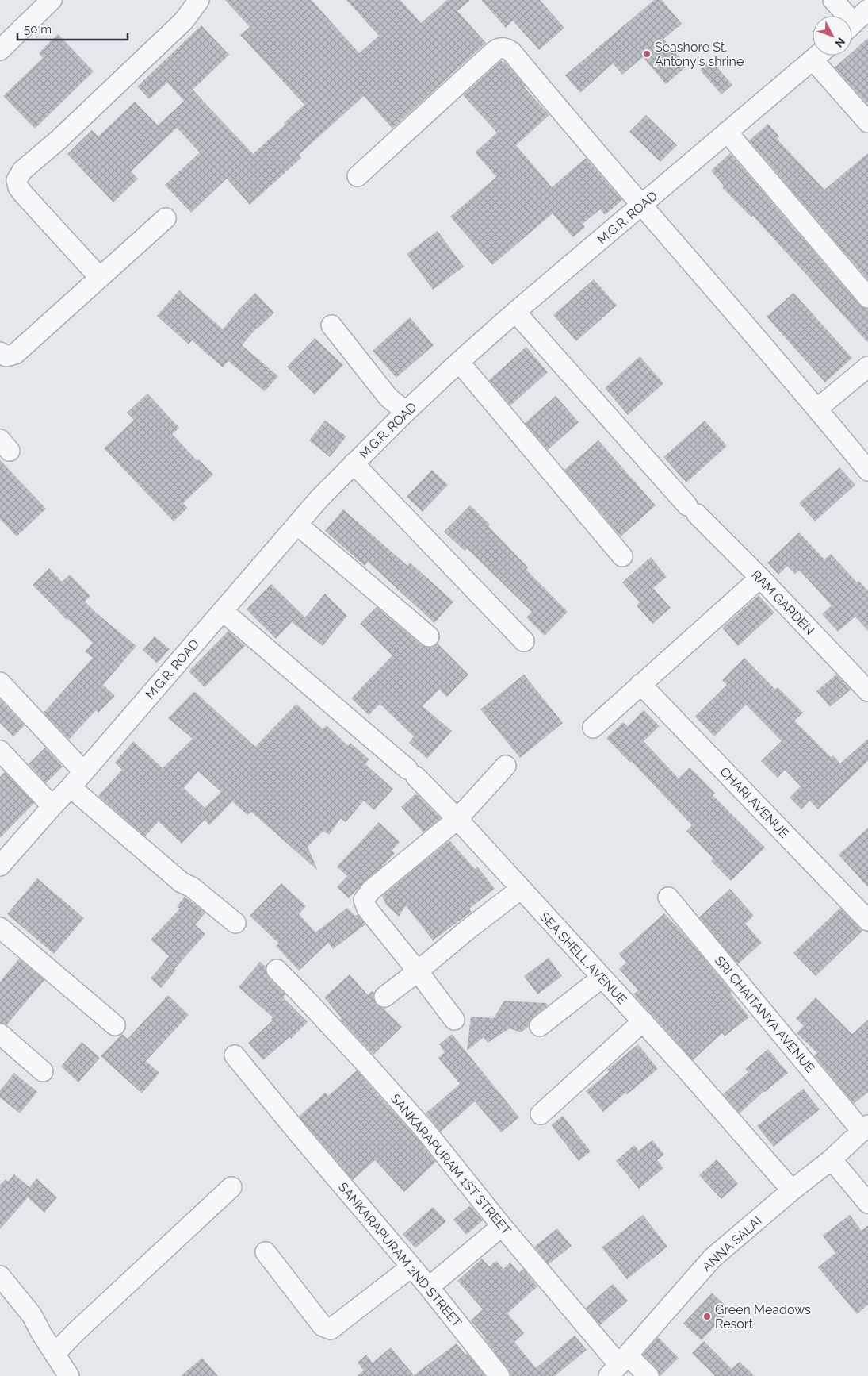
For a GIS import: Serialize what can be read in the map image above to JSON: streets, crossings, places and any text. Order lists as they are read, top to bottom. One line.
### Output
{"streets":{"street":["M.G.R. ROAD","RAM GARDEN","CHARI AVENUE","SEA SHELL AVENUE","SRI CHAITANYA AVENUE","SANKARAPURAM 1ST STREET","ANNA SALAI","SANKARAPURAM 2ND STREET"]},"crossings":[["M.G.R. ROAD","RAM GARDEN"],["M.G.R. ROAD","SEA SHELL AVENUE"],["SEA SHELL AVENUE","ANNA SALAI"],["SRI CHAITANYA AVENUE","ANNA SALAI"],["SANKARAPURAM 1ST STREET","ANNA SALAI"]],"places":["Seashore St. Antony's shrine","Green Meadows Resort"],"scale_bar":"50 m","north":"bottom right"}
